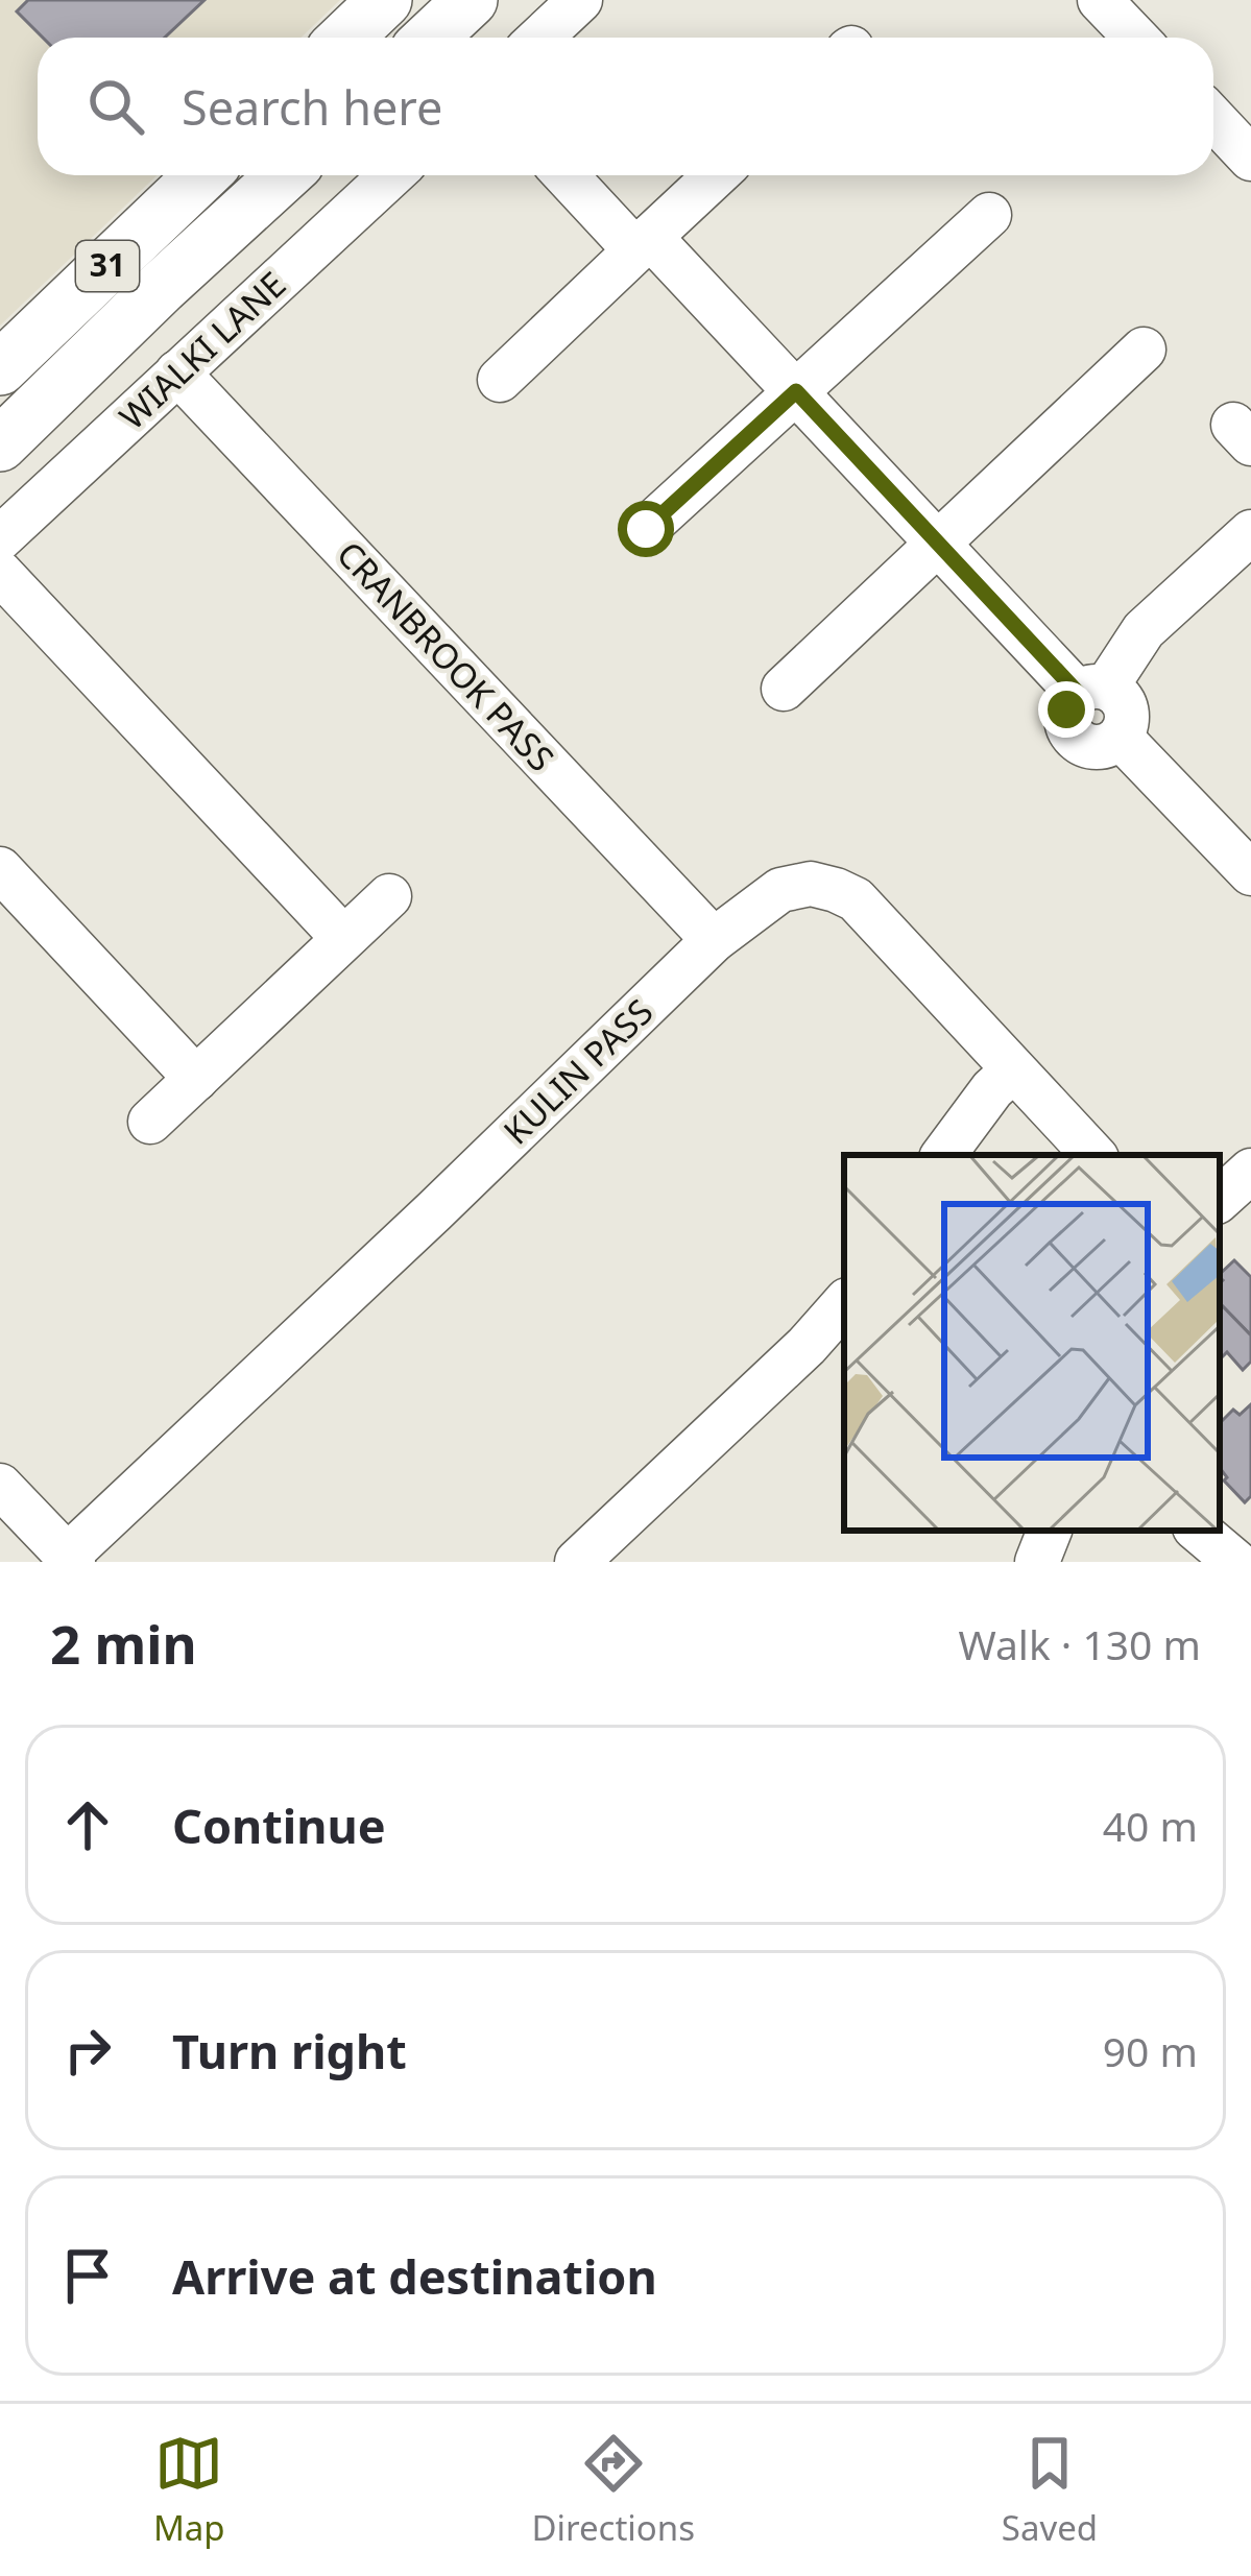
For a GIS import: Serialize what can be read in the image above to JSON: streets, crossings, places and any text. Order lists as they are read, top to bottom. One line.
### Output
{"streets":{"main road":["31"],"street":["WIALKI LANE","CRANBROOK PASS","KULIN PASS"]},"crossings":[["WIALKI LANE","CRANBROOK PASS"],["CRANBROOK PASS","KULIN PASS"]],"page":{"search":"Search here","heading":["2 min","Walk · 130 m"],"list":[["Continue","40 m"],["Turn right","90 m"],"Arrive at destination"],"nav":["Map","Directions","Saved"]}}
